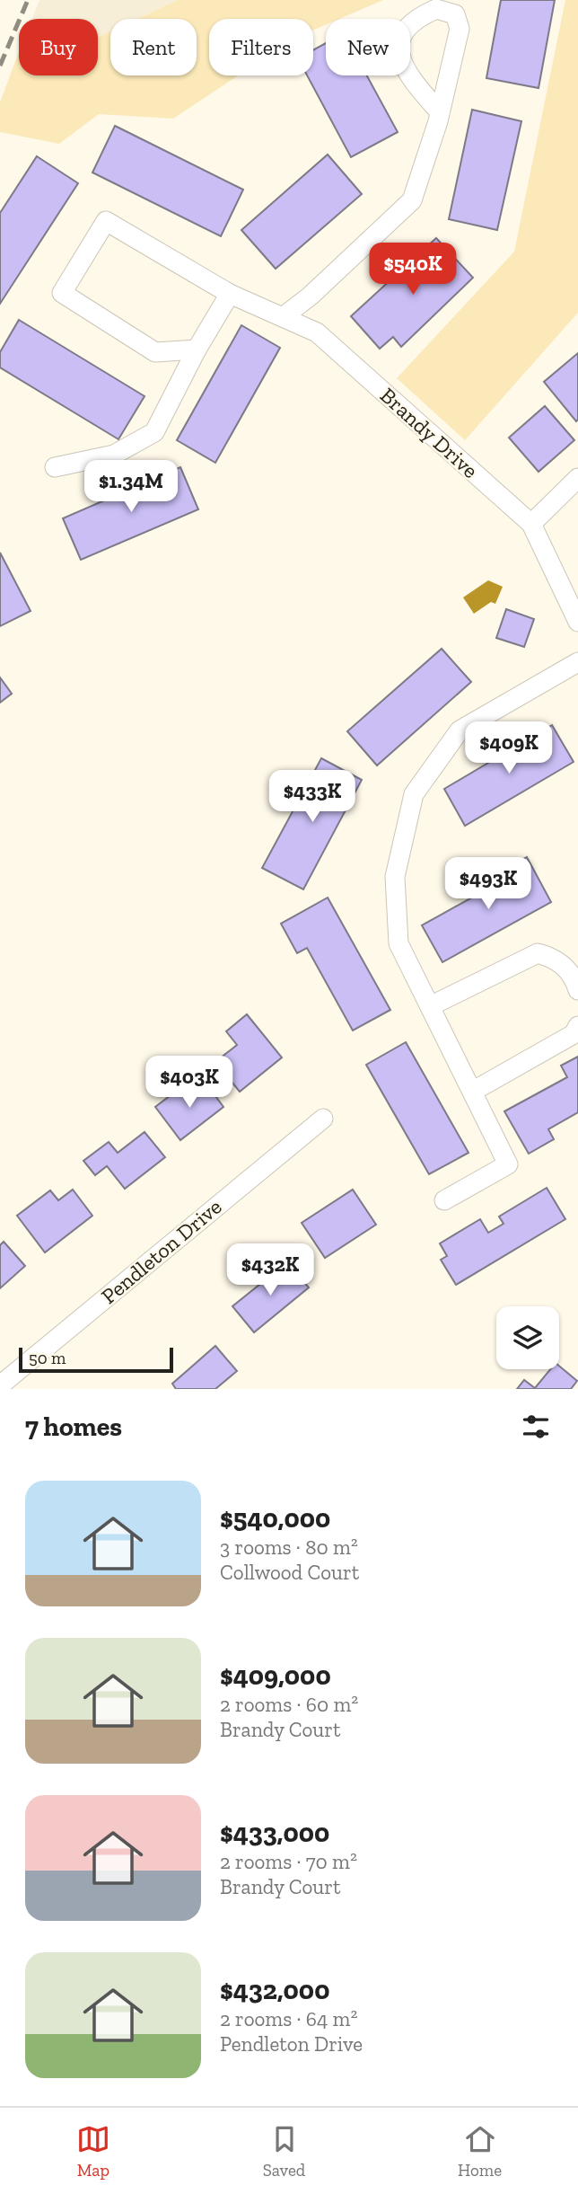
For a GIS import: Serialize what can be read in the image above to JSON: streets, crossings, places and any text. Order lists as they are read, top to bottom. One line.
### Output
{"streets":{"street":["Brandy Drive","Pendleton Drive"]},"scale_bar":"50 m","page":{"chip":["Buy","Rent","Filters","New"],"price":["$540K","$1.34M","$409K","$433K","$493K","$403K","$432K"],"scale":"50 m","heading":"7 homes","list":[{"name":"$540,000","note":"3 rooms · 80 m² · Collwood Court"},{"name":"$409,000","note":"2 rooms · 60 m² · Brandy Court"},{"name":"$433,000","note":"2 rooms · 70 m² · Brandy Court"},{"name":"$432,000","note":"2 rooms · 64 m² · Pendleton Drive"}],"tabs":["Map","Saved","Home"]}}
